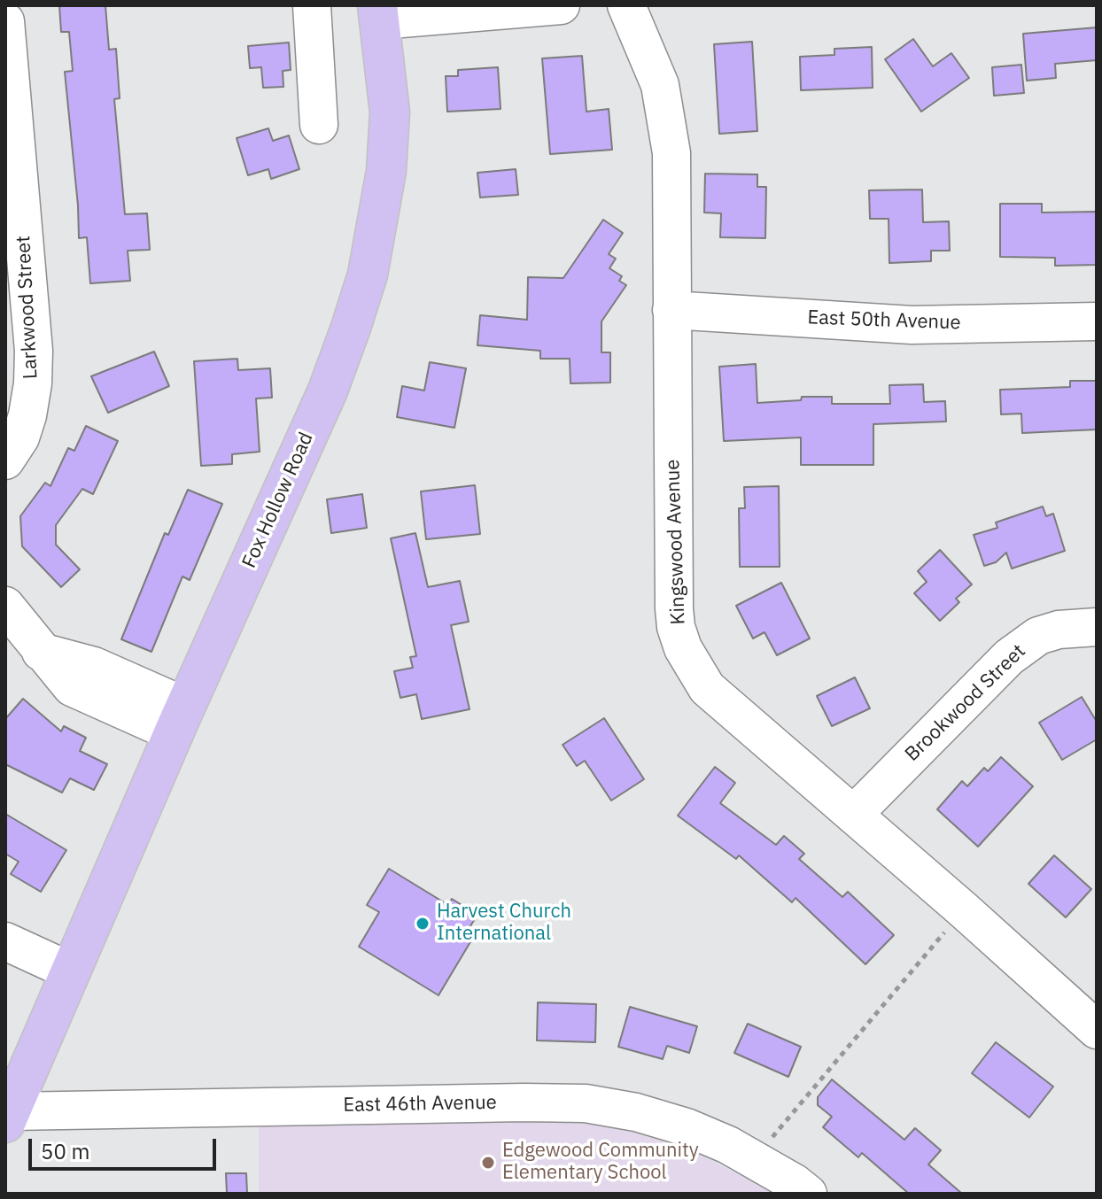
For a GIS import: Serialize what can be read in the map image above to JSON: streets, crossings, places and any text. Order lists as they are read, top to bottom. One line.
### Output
{"streets":{"main road":["Fox Hollow Road"],"street":["Larkwood Street","East 50th Avenue","Kingswood Avenue","Brookwood Street","East 46th Avenue"]},"crossings":[["East 50th Avenue","Kingswood Avenue"],["Fox Hollow Road","East 46th Avenue"],["Kingswood Avenue","Brookwood Street"]],"places":["Harvest Church International","Edgewood Community Elementary School"],"scale_bar":"50 m"}
